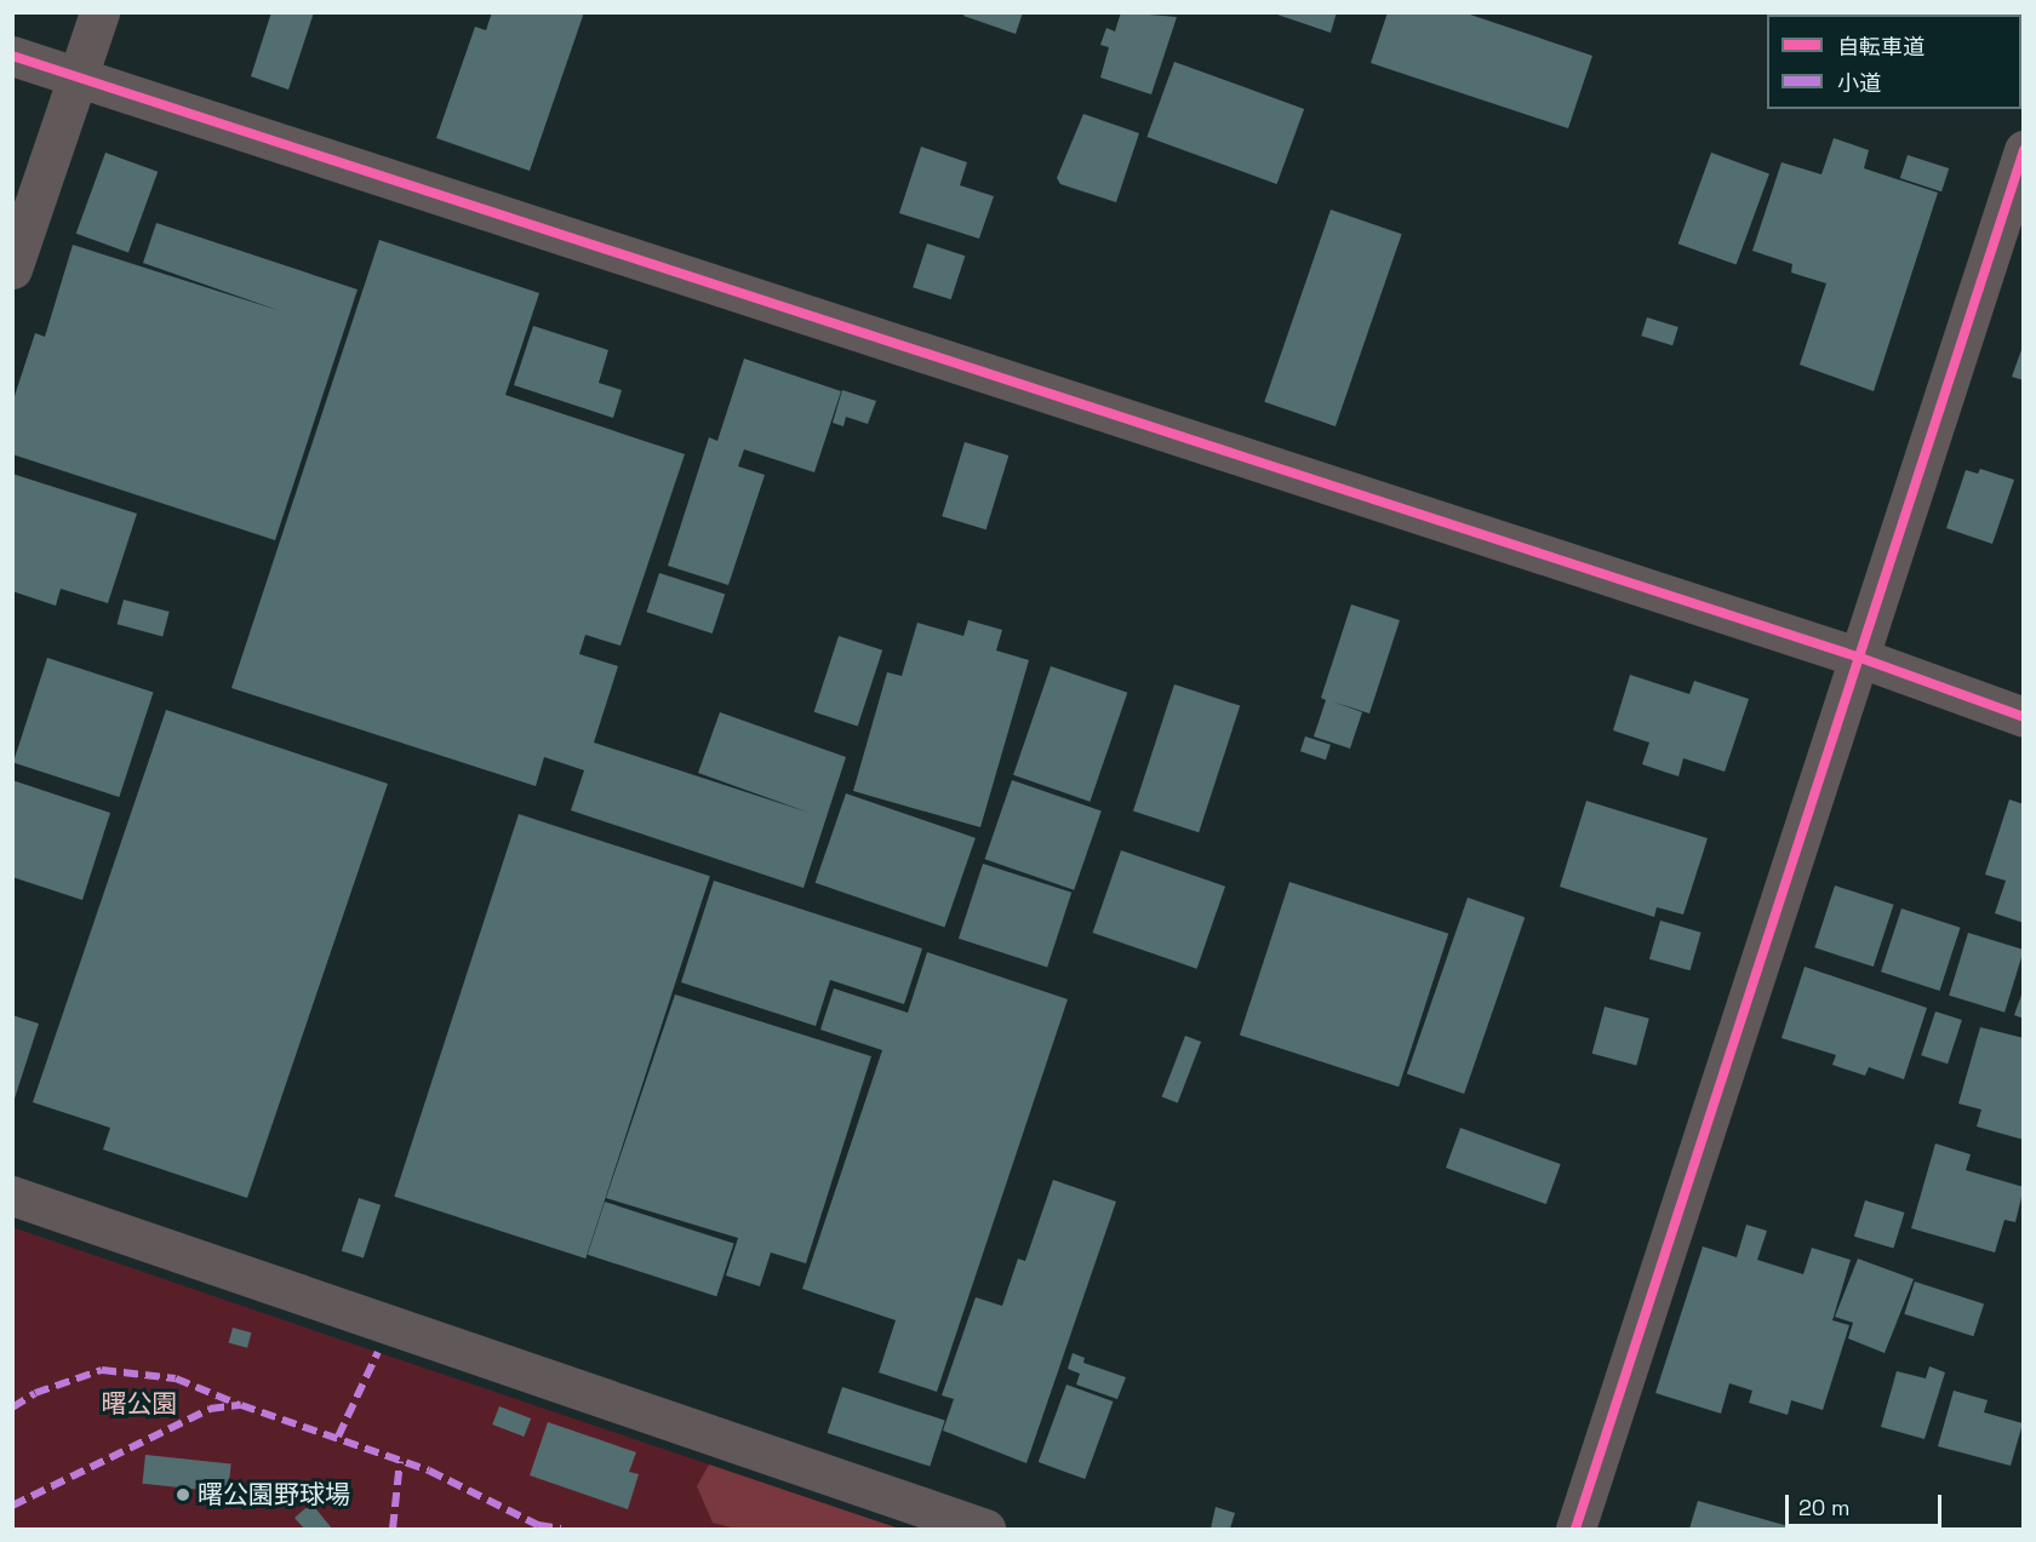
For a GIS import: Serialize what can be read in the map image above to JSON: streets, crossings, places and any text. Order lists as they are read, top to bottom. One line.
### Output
{"parks":["曙公園"],"places":["曙公園野球場"],"legend":["自転車道","小道"],"scale_bar":"20 m"}
